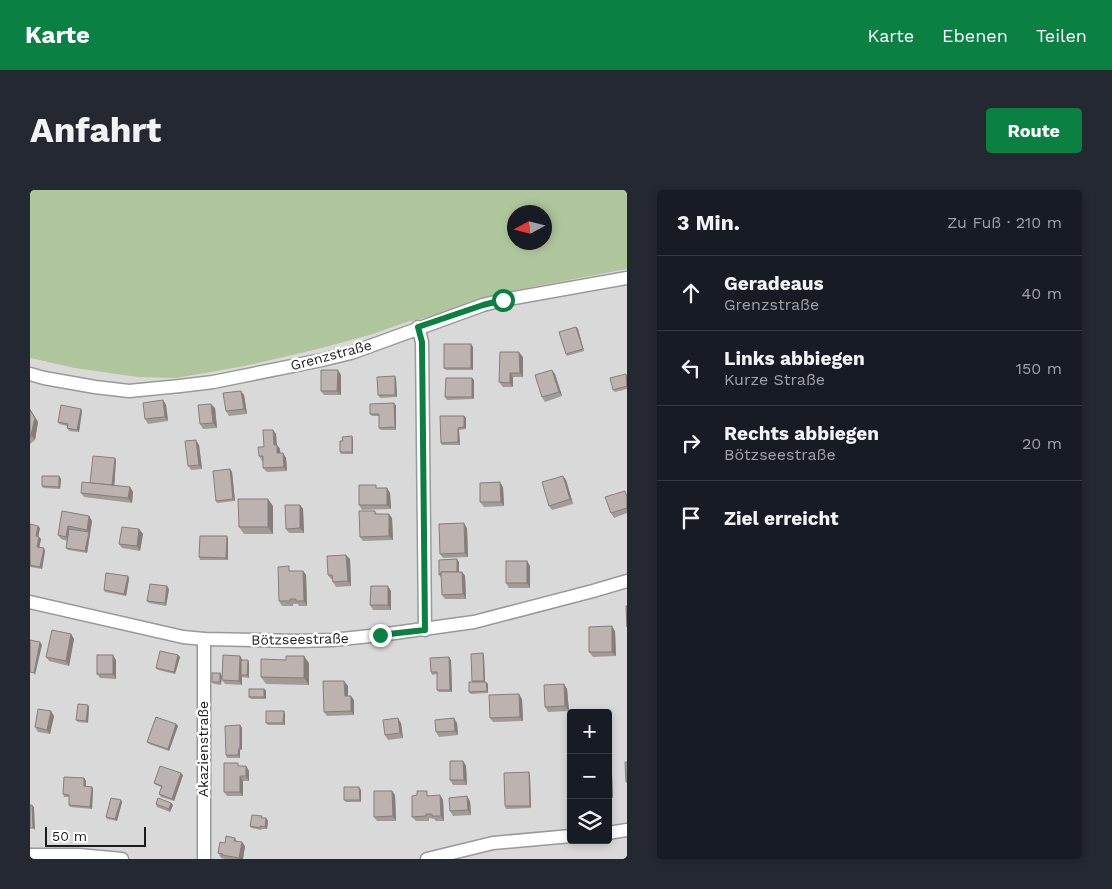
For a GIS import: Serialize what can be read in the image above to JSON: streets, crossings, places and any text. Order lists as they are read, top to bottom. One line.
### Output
{"streets":{"street":["Grenzstraße","Bötzseestraße","Akazienstraße"]},"crossings":[["Bötzseestraße","Akazienstraße"]],"scale_bar":"50 m","north":"left","page":{"header":"Karte","nav":["Karte","Ebenen","Teilen"],"buttons":"Route","title":"Anfahrt","heading":["3 Min.","Zu Fuß · 210 m"],"list":[["Geradeaus","Grenzstraße","40 m"],["Links abbiegen","Kurze Straße","150 m"],["Rechts abbiegen","Bötzseestraße","20 m"],"Ziel erreicht"],"map_buttons":["+","−"],"scale":"50 m"}}
